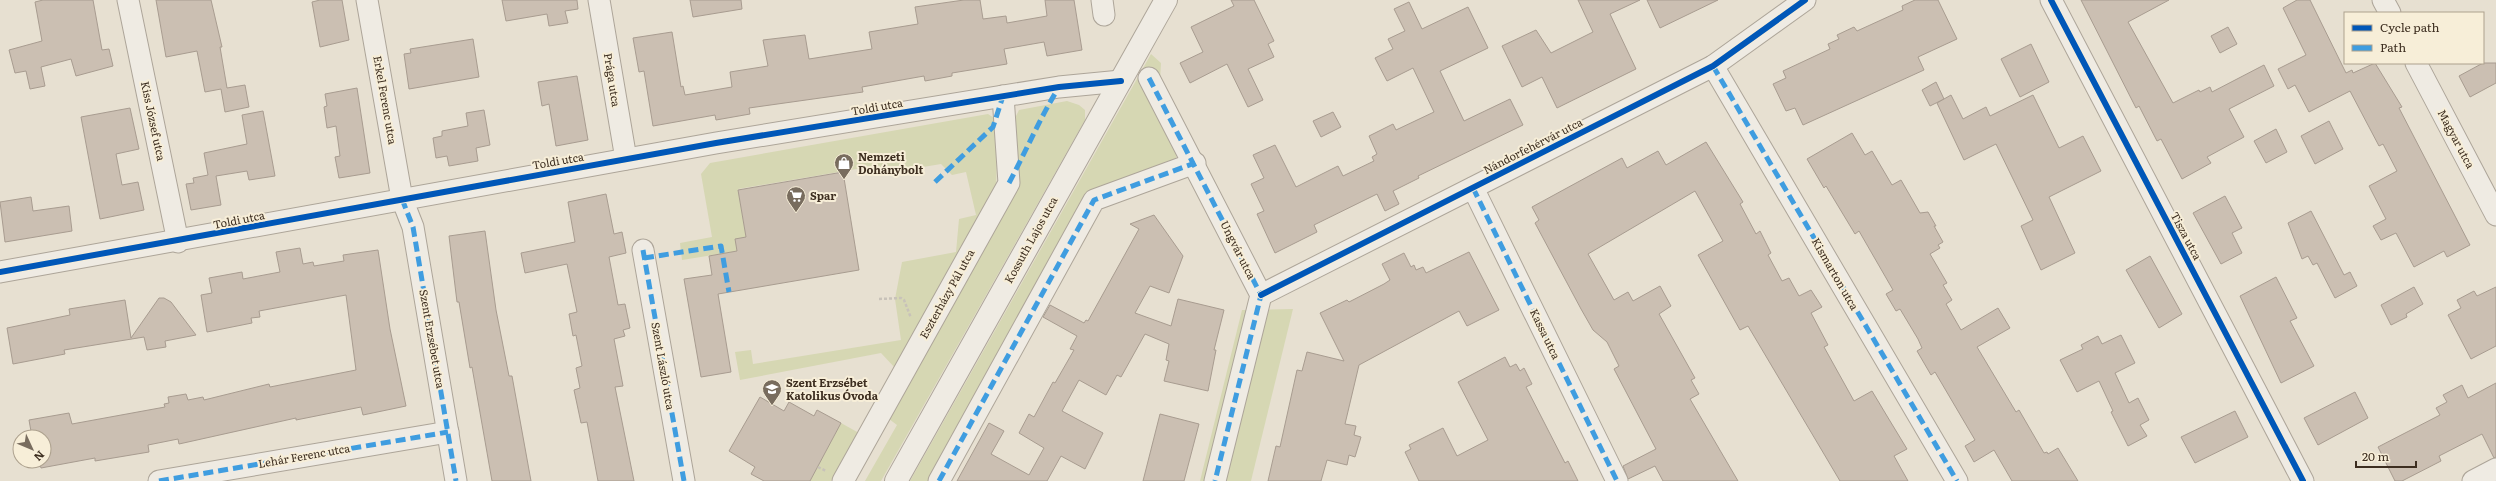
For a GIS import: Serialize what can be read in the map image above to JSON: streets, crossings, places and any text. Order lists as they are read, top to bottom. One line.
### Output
{"streets":{"street":["Prága utca","Erkel Ferenc utca","Toldi utca","Kiss József utca","Magyar utca","Nándorfehérvár utca","Tisza utca","Kossuth Lajos utca","Ungvár utca","Kismarton utca","Eszterházy Pál utca","Kassa utca","Szent Erzsébet utca","Szent László utca","Lehár Ferenc utca"]},"crossings":[["Prága utca","Toldi utca"],["Erkel Ferenc utca","Toldi utca"],["Erkel Ferenc utca","Szent Erzsébet utca"],["Toldi utca","Kiss József utca"],["Toldi utca","Kossuth Lajos utca"],["Toldi utca","Eszterházy Pál utca"],["Toldi utca","Szent Erzsébet utca"],["Nándorfehérvár utca","Ungvár utca"],["Nándorfehérvár utca","Kismarton utca"],["Nándorfehérvár utca","Kassa utca"],["Szent Erzsébet utca","Lehár Ferenc utca"]],"places":{"shop":["Nemzeti Dohánybolt"],"supermarket":["Spar"],"school or university":["Szent Erzsébet Katolikus Óvoda"]},"legend":["Cycle path","Path"],"scale_bar":"20 m","north":"bottom right"}
